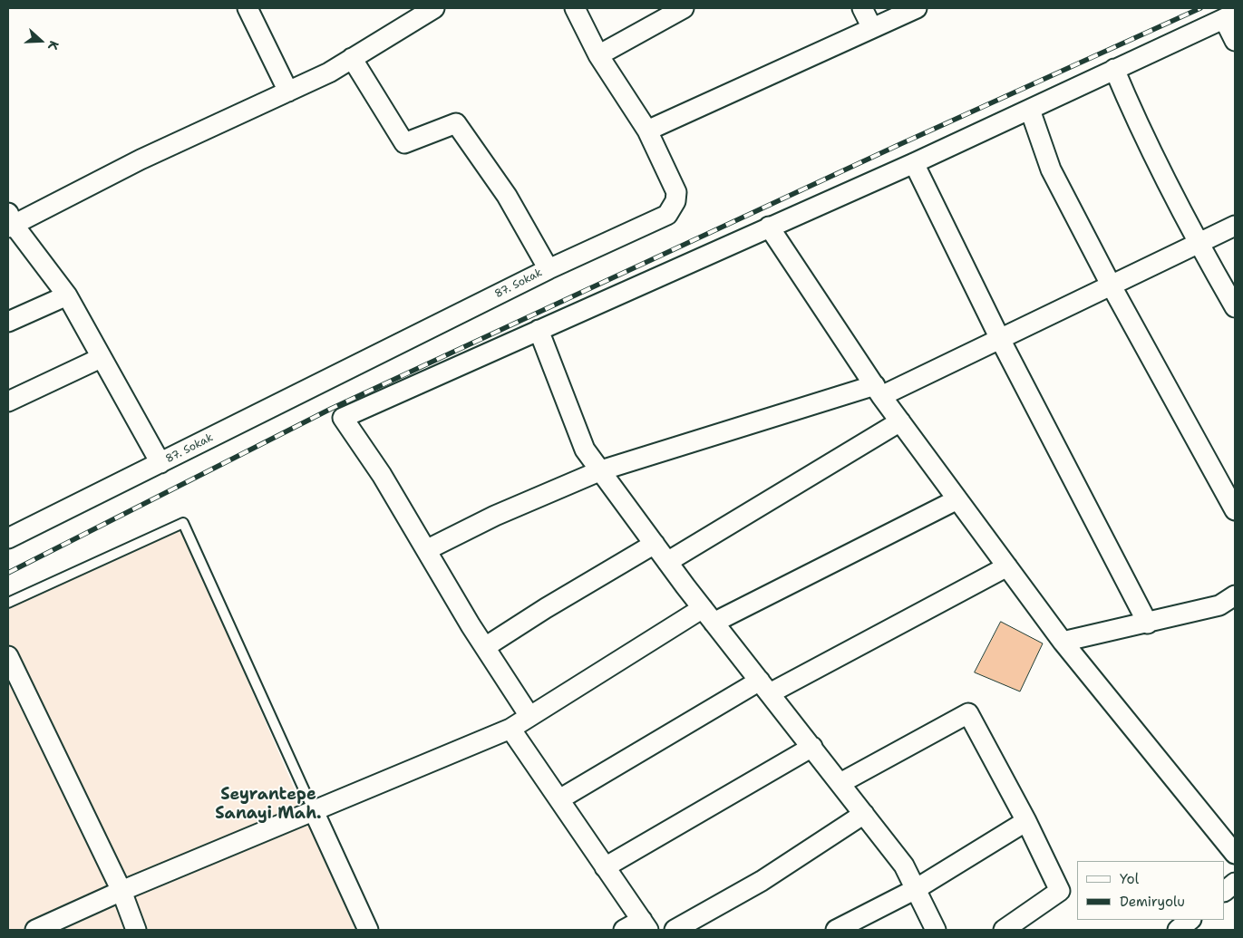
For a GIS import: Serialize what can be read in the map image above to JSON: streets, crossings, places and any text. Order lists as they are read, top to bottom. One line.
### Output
{"streets":{"street":["87. Sokak"]},"districts":["Seyrantepe Sanayi Mah."],"legend":["Yol","Demiryolu"],"north":"right"}
